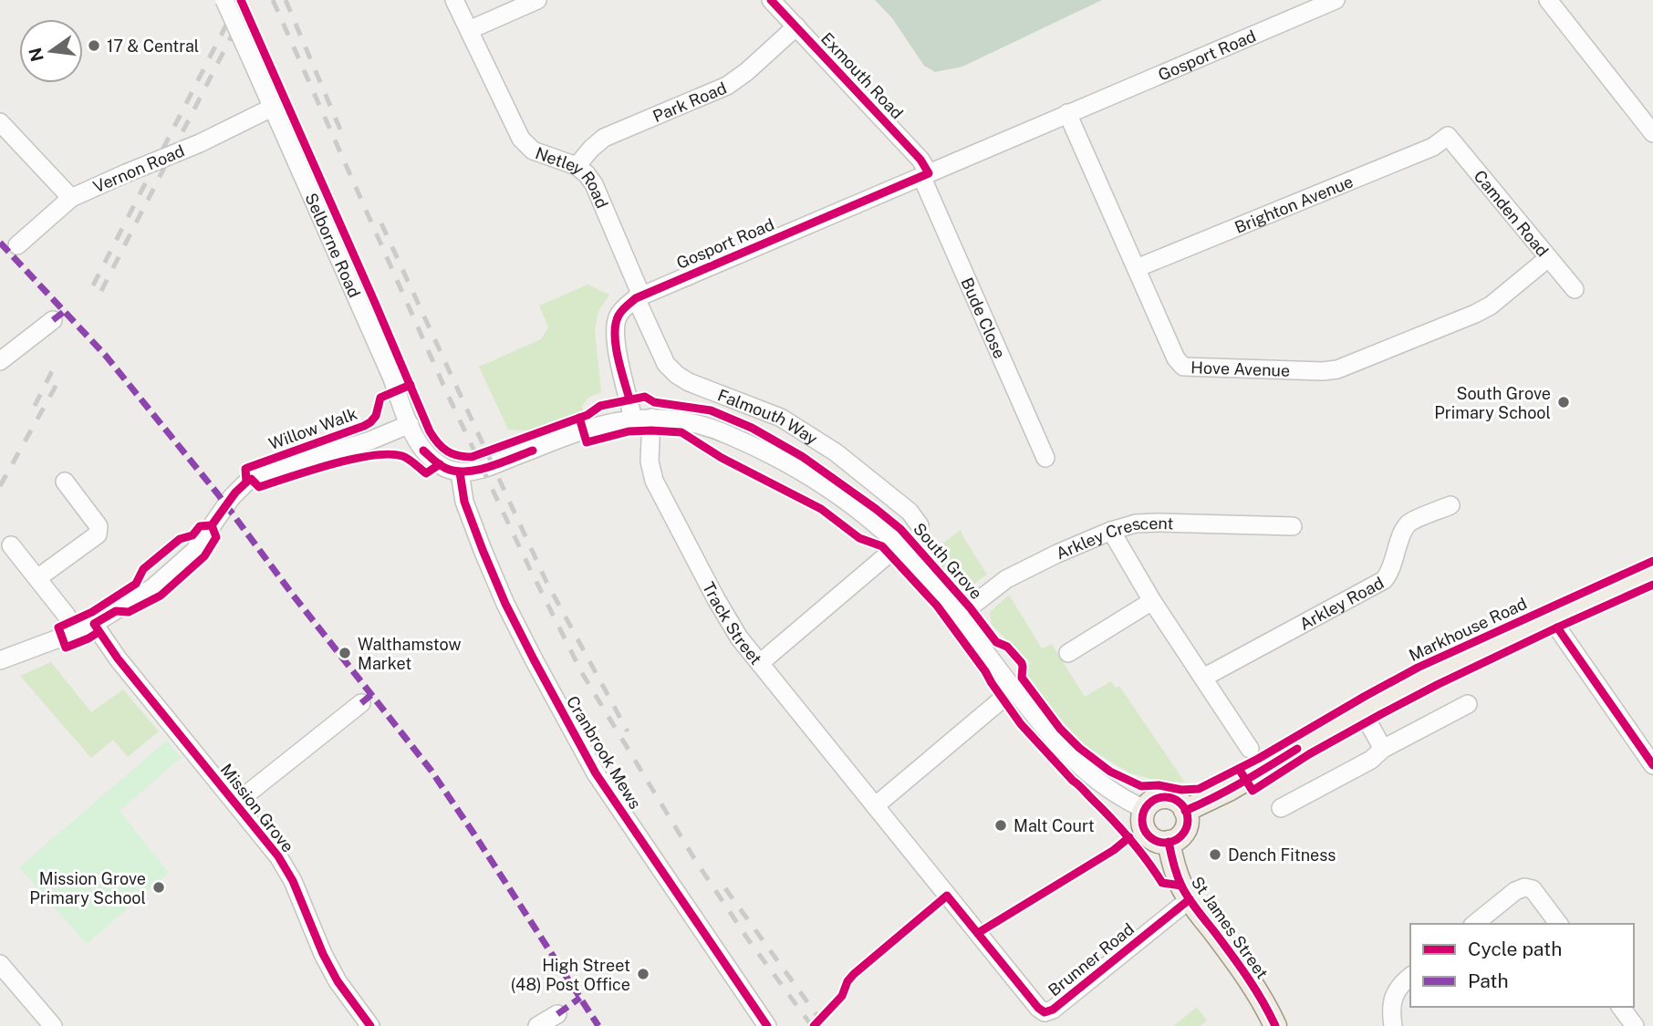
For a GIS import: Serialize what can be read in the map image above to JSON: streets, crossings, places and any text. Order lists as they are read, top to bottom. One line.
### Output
{"streets":{"main road":["Markhouse Road","St James Street"],"street":["Gosport Road","Exmouth Road","Park Road","Vernon Road","Netley Road","Brighton Avenue","Camden Road","Selborne Road","Bude Close","Hove Avenue","Falmouth Way","Willow Walk","Arkley Crescent","South Grove","Arkley Road","Track Street","Cranbrook Mews","Mission Grove","Brunner Road"]},"crossings":[["Gosport Road","Exmouth Road"],["Gosport Road","Netley Road"],["Gosport Road","Bude Close"],["Gosport Road","Hove Avenue"],["Gosport Road","Falmouth Way"],["Gosport Road","South Grove"],["Exmouth Road","Park Road"],["Exmouth Road","Bude Close"],["Park Road","Netley Road"],["Vernon Road","Selborne Road"],["Netley Road","Falmouth Way"],["Brighton Avenue","Camden Road"],["Brighton Avenue","Hove Avenue"],["Camden Road","Hove Avenue"],["Selborne Road","Willow Walk"],["Selborne Road","South Grove"],["Selborne Road","Cranbrook Mews"],["Willow Walk","Mission Grove"],["Arkley Crescent","South Grove"],["South Grove","Track Street"],["South Grove","Markhouse Road"],["South Grove","Cranbrook Mews"],["South Grove","St James Street"],["Track Street","Brunner Road"],["Markhouse Road","St James Street"],["St James Street","Brunner Road"]],"places":["17 & Central","South Grove Primary School","Walthamstow Market","Malt Court","Dench Fitness","Mission Grove Primary School","High Street (48) Post Office"],"legend":["Cycle path","Path"],"north":"left"}
